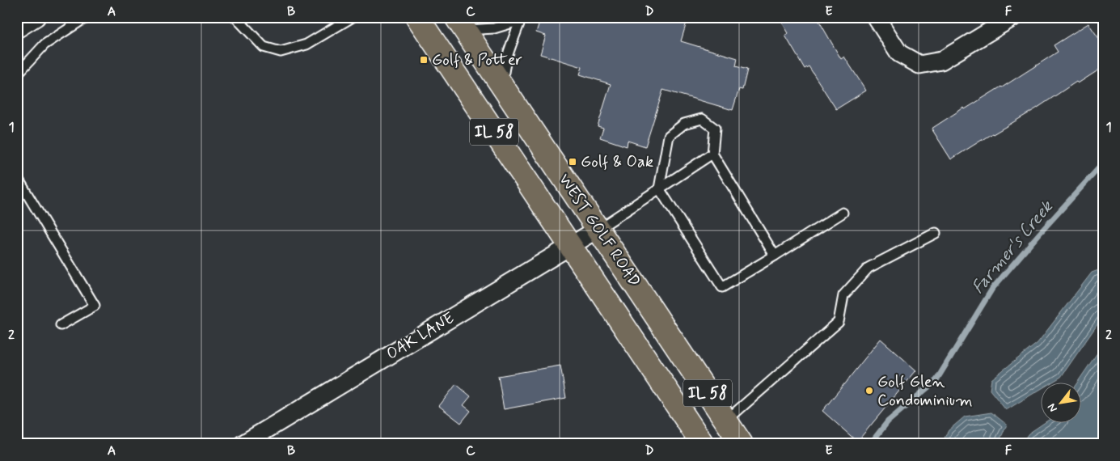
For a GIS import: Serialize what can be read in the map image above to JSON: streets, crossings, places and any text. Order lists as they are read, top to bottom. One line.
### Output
{"streets":{"main road":["IL 58","WEST GOLF ROAD"],"street":["OAK LANE"]},"crossings":[["WEST GOLF ROAD","OAK LANE"]],"water":["Farmer's Creek"],"places":{"transit":["Golf & Potter","Golf & Oak"],"other":["Golf Glen Condominium"]},"north":"bottom left","grid":{"columns":["A","B","C","D","E","F"],"rows":["1","2"]}}
